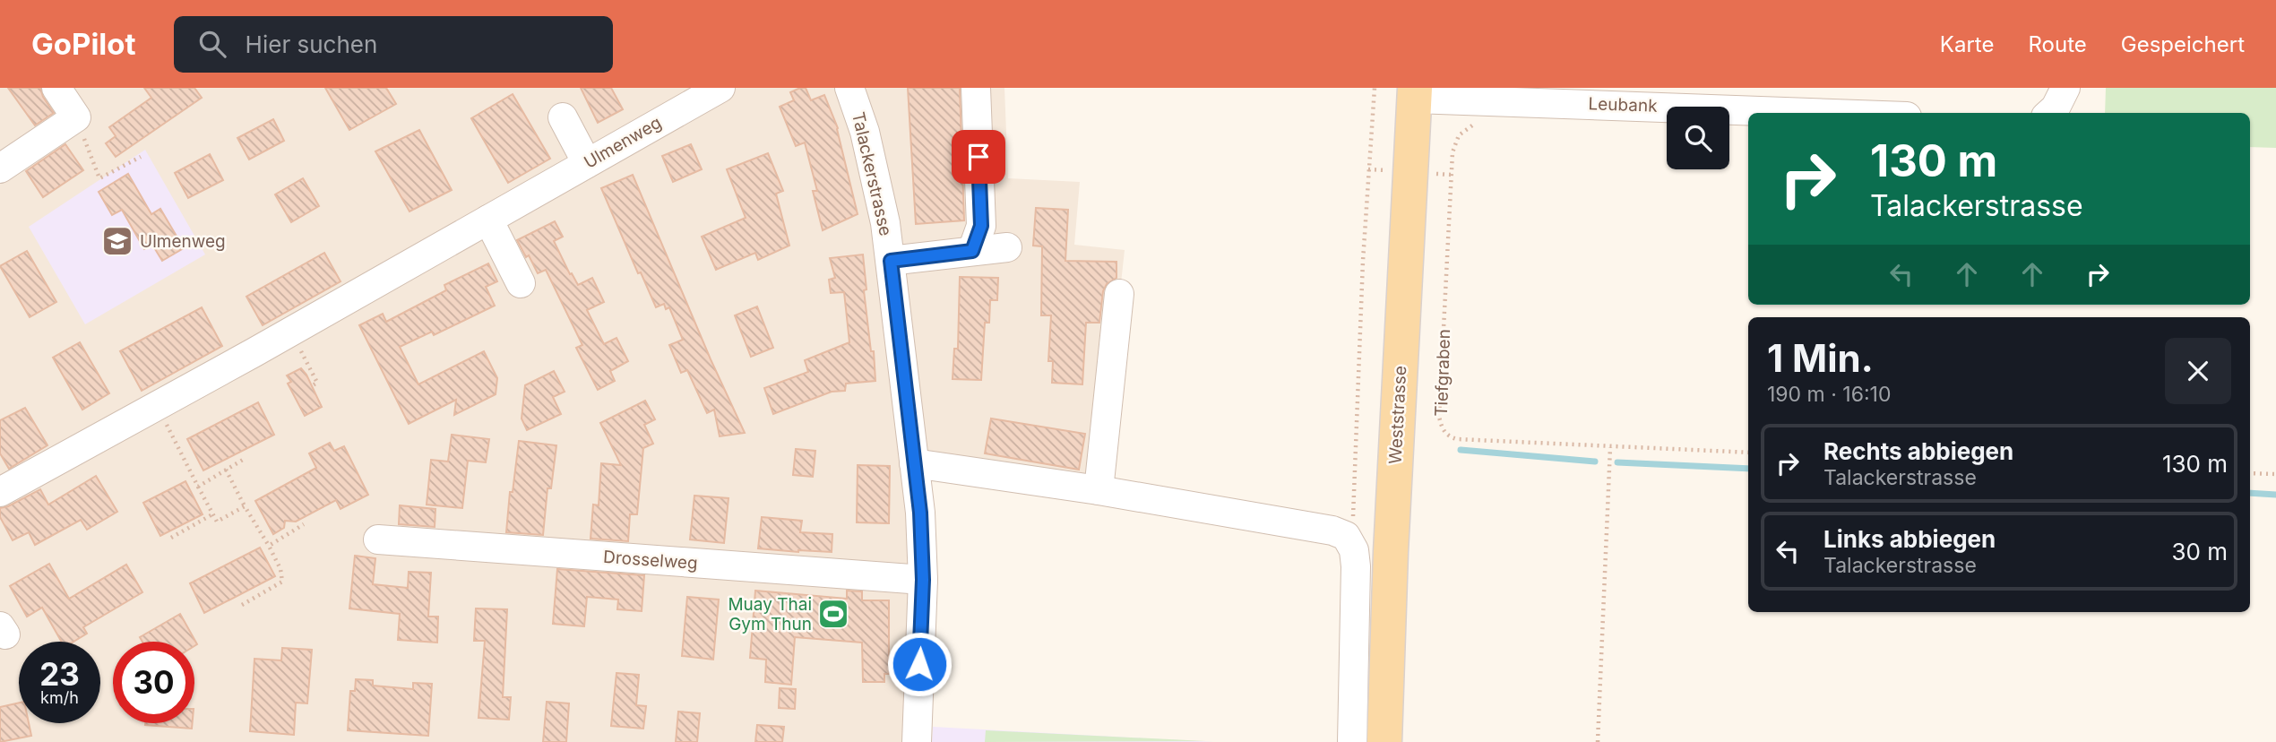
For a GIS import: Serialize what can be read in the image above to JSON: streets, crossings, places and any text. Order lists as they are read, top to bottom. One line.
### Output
{"streets":{"main road":["Weststrasse"],"street":["Leubank","Ulmenweg","Talackerstrasse","Drosselweg"],"path":["Tiefgraben"]},"crossings":[["Leubank","Tiefgraben"],["Leubank","Weststrasse"],["Talackerstrasse","Drosselweg"]],"places":{"school or university":["Ulmenweg"],"sports":["Muay Thai Gym Thun"]},"page":{"header":"GoPilot","search":"Hier suchen","nav":["Karte","Route","Gespeichert"],"turn":["130 m","Talackerstrasse"],"heading":["1 Min.","190 m · 16:10"],"list":[{"name":"Rechts abbiegen","note":"Talackerstrasse","value":"130 m"},{"name":"Links abbiegen","note":"Talackerstrasse","value":"30 m"}],"speed":"23 km/h","limit":"30"}}
